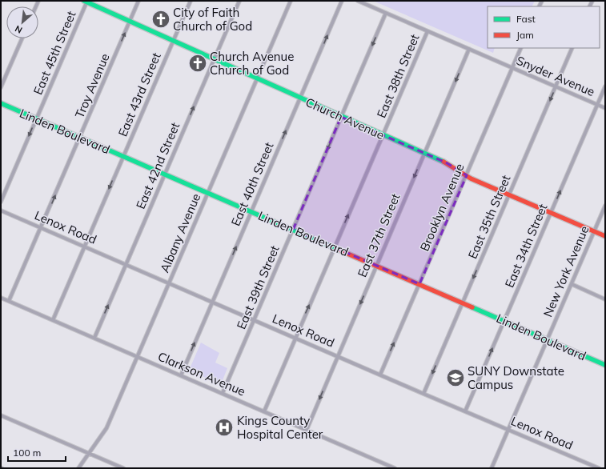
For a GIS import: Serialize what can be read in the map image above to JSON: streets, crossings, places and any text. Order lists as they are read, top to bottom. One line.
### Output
{"streets":{"main road":["Church Avenue","Linden Boulevard"],"street":["East 45th Street","East 38th Street","Snyder Avenue","Troy Avenue","East 43rd Street","East 42nd Street","East 40th Street","Brooklyn Avenue","East 35th Street","Lenox Road","Albany Avenue","East 37th Street","East 34th Street","New York Avenue","East 39th Street","Clarkson Avenue"]},"crossings":[["East 45th Street","Church Avenue"],["East 45th Street","Linden Boulevard"],["East 38th Street","Snyder Avenue"],["East 38th Street","Church Avenue"],["East 38th Street","Linden Boulevard"],["East 38th Street","Lenox Road"],["East 38th Street","Clarkson Avenue"],["Snyder Avenue","Brooklyn Avenue"],["Snyder Avenue","East 35th Street"],["Snyder Avenue","East 37th Street"],["Snyder Avenue","East 34th Street"],["Snyder Avenue","East 39th Street"],["Troy Avenue","Church Avenue"],["Troy Avenue","Linden Boulevard"],["Troy Avenue","Lenox Road"],["Troy Avenue","Clarkson Avenue"],["East 43rd Street","Church Avenue"],["East 43rd Street","Linden Boulevard"],["East 43rd Street","Lenox Road"],["East 43rd Street","Clarkson Avenue"],["Church Avenue","East 42nd Street"],["Church Avenue","East 40th Street"],["Church Avenue","Brooklyn Avenue"],["Church Avenue","East 35th Street"],["Church Avenue","Albany Avenue"],["Church Avenue","East 37th Street"],["Church Avenue","East 34th Street"],["Church Avenue","New York Avenue"],["Church Avenue","East 39th Street"],["Linden Boulevard","East 42nd Street"],["Linden Boulevard","East 40th Street"],["Linden Boulevard","Brooklyn Avenue"],["Linden Boulevard","East 35th Street"],["Linden Boulevard","Albany Avenue"],["Linden Boulevard","East 37th Street"],["Linden Boulevard","East 34th Street"],["Linden Boulevard","New York Avenue"],["Linden Boulevard","East 39th Street"],["East 42nd Street","Lenox Road"],["East 42nd Street","Clarkson Avenue"],["East 40th Street","Lenox Road"],["East 40th Street","Clarkson Avenue"],["Brooklyn Avenue","Lenox Road"],["East 35th Street","Lenox Road"],["Lenox Road","Albany Avenue"],["Lenox Road","East 37th Street"],["Lenox Road","East 34th Street"],["Lenox Road","New York Avenue"],["Lenox Road","East 39th Street"],["Albany Avenue","Clarkson Avenue"],["East 37th Street","Clarkson Avenue"],["East 39th Street","Clarkson Avenue"]],"one_way":["East 45th Street","East 38th Street","Troy Avenue","East 42nd Street","East 40th Street","East 35th Street","East 37th Street","East 34th Street","East 39th Street"],"places":{"church":["City of Faith Church of God","Church Avenue Church of God"],"school or university":["SUNY Downstate Campus"],"hospital":["Kings County Hospital Center"]},"legend":["Fast","Jam"],"scale_bar":"100 m","north":"bottom left"}
